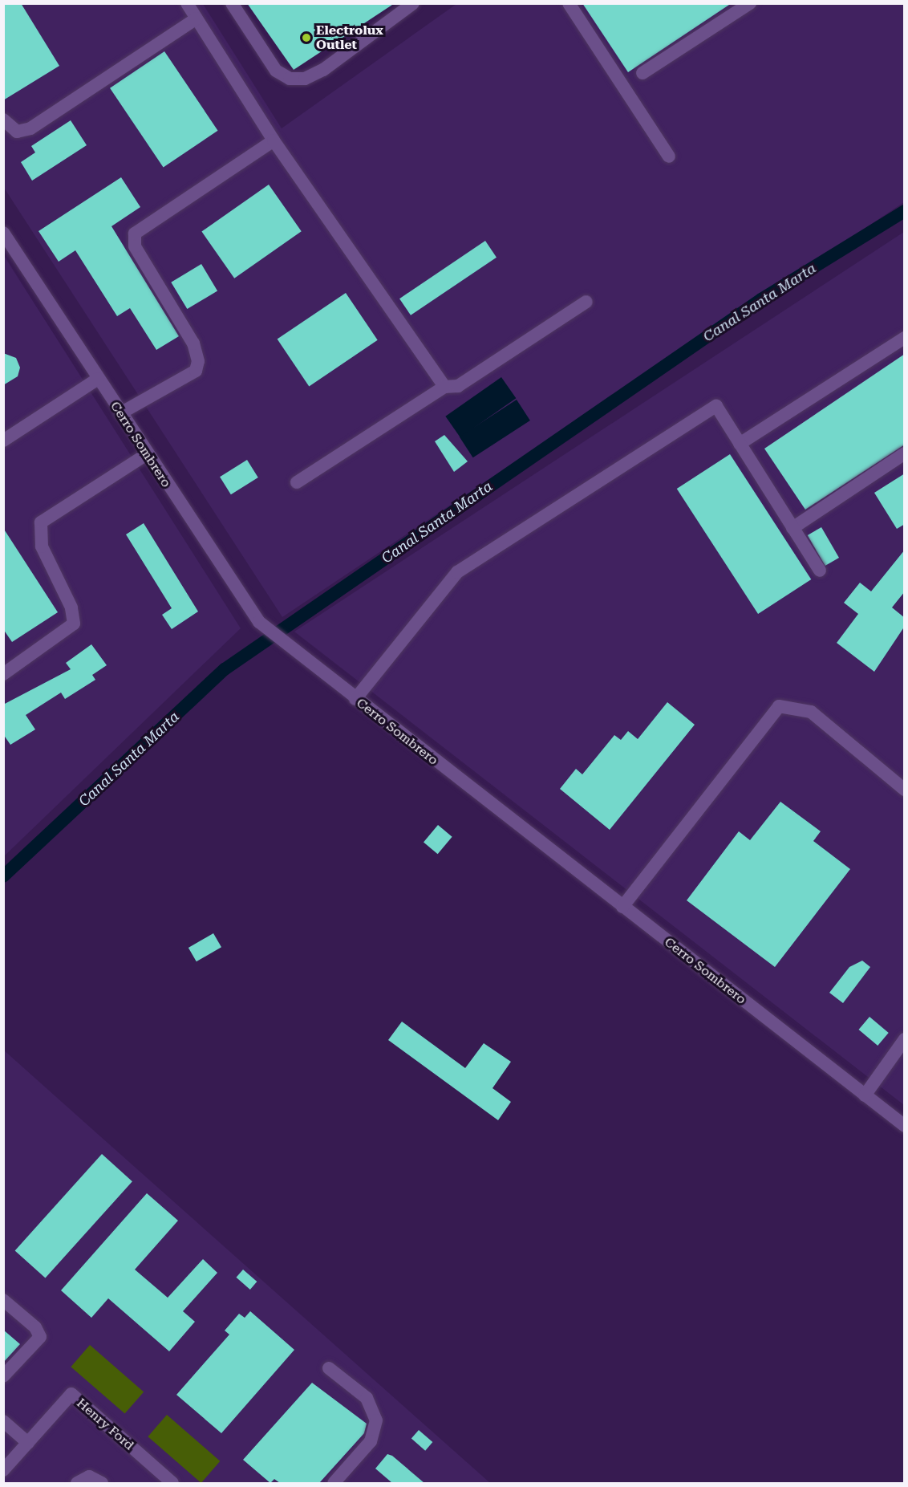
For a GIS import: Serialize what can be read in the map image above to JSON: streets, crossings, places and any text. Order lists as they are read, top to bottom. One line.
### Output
{"streets":{"street":["Cerro Sombrero","Henry Ford"]},"water":["Canal Santa Marta"],"places":["Electrolux Outlet"]}
